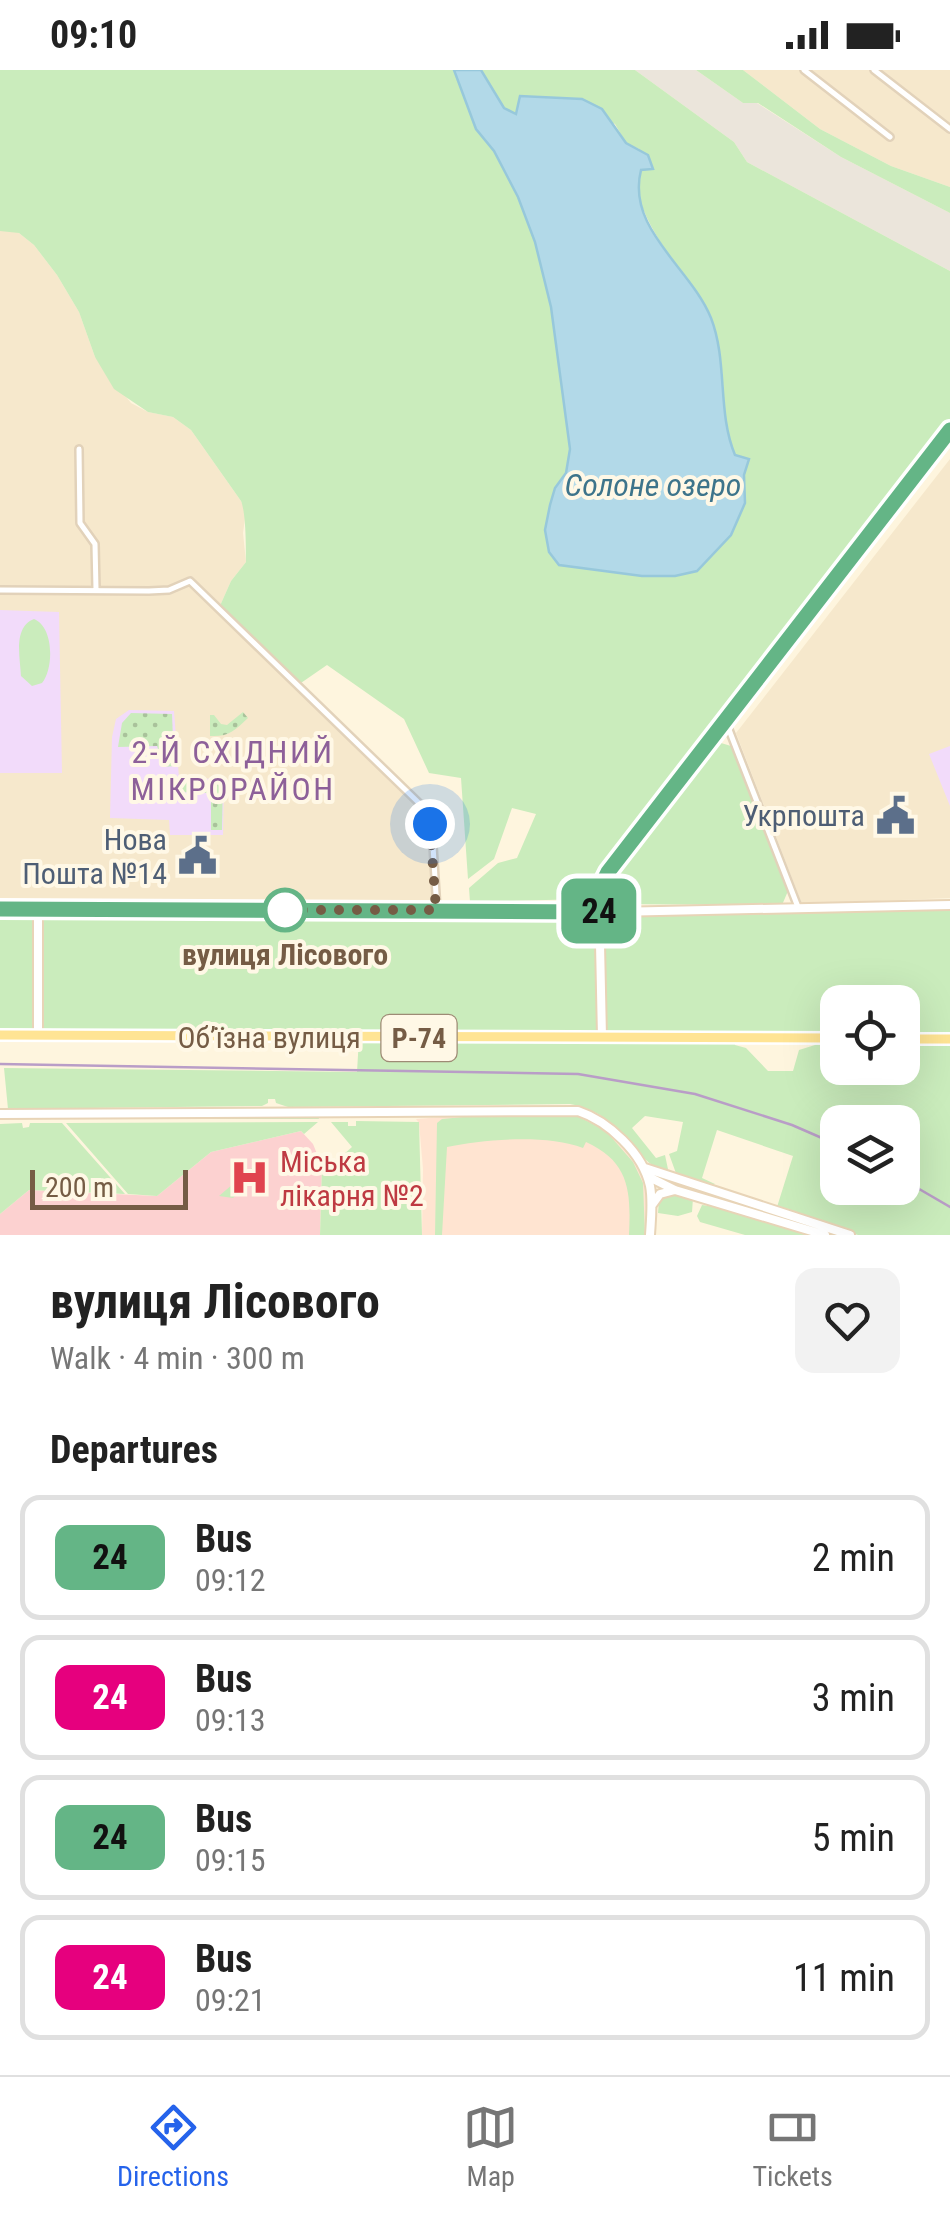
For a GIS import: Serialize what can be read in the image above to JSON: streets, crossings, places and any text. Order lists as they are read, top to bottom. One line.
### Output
{"streets":{"main road":["Обʼїзна вулиця","Р-74"]},"districts":["2-Й СХІДНИЙ МІКРОРАЙОН"],"water":["Солоне озеро"],"places":{"public building":["Укрпошта","Нова Пошта №14"],"other":["вулиця Лісового"],"hospital":["Міська лікарня №2"]},"lines":["bus line 24"],"scale_bar":"200 m","page":{"status":"09:10","on_map":"24","scale":"200 m","heading":[["вулиця Лісового","Walk · 4 min · 300 m"],"Departures"],"list":[{"mark":"24","name":"Bus","note":"09:12","value":"2 min"},{"mark":"24","name":"Bus","note":"09:13","value":"3 min"},{"mark":"24","name":"Bus","note":"09:15","value":"5 min"},{"mark":"24","name":"Bus","note":"09:21","value":"11 min"}],"tabs":["Directions","Map","Tickets"]}}
